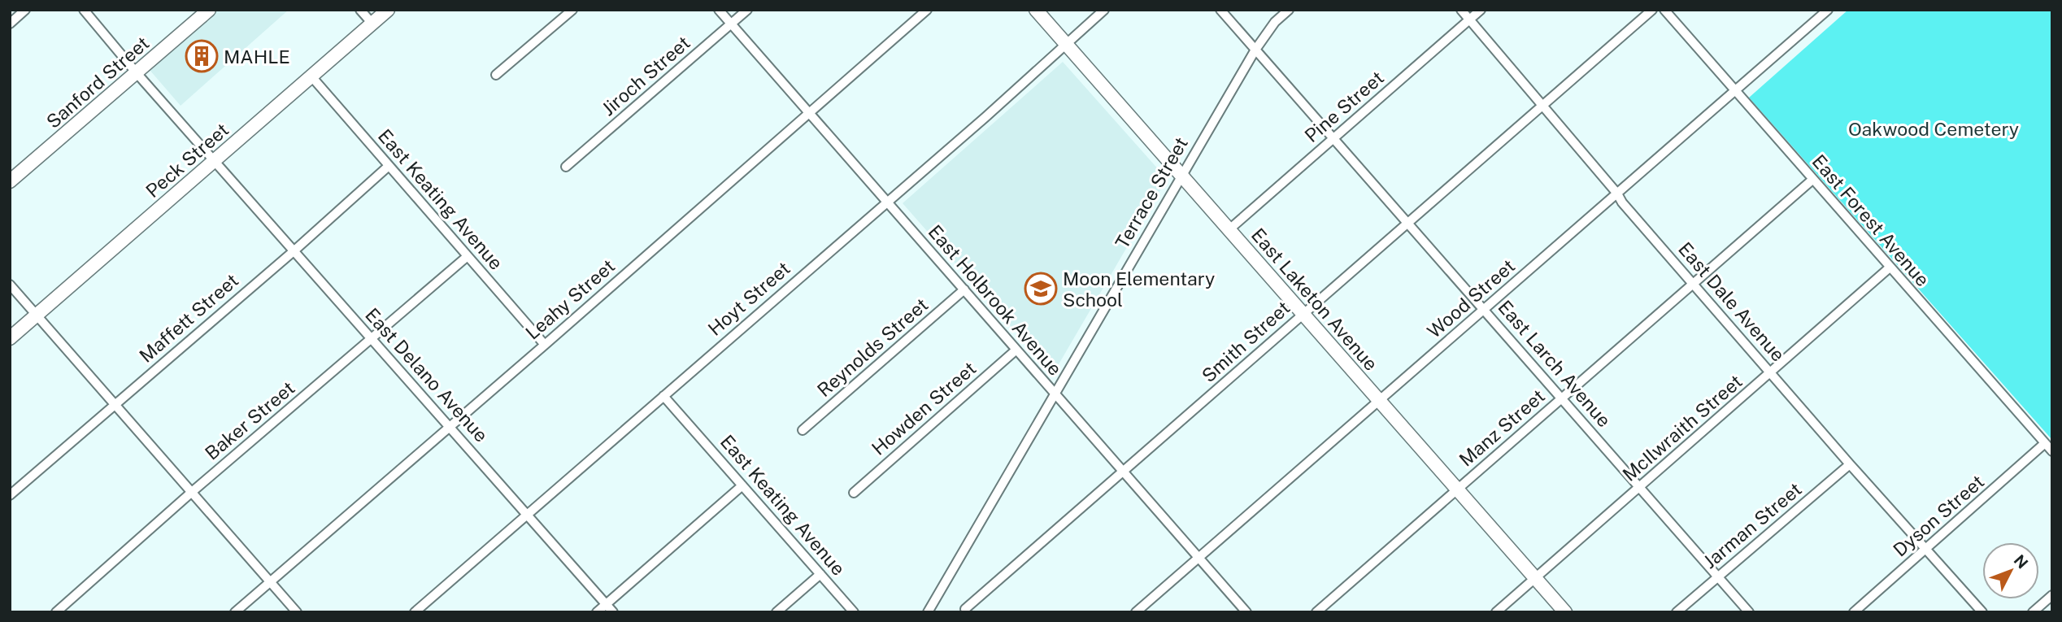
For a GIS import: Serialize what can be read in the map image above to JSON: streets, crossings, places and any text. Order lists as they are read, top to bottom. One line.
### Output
{"streets":{"main road":["Sanford Street","Peck Street","East Laketon Avenue"],"street":["Jiroch Street","Pine Street","Terrace Street","East Keating Avenue","East Forest Avenue","Hoyt Street","Wood Street","Leahy Street","East Holbrook Avenue","East Dale Avenue","Maffett Street","Smith Street","Reynolds Street","East Larch Avenue","East Delano Avenue","Howden Street","Baker Street","Manz Street","McIlwraith Street","Dyson Street","Jarman Street"]},"crossings":[["Jiroch Street","East Holbrook Avenue"],["Sanford Street","East Delano Avenue"],["Pine Street","East Laketon Avenue"],["Pine Street","East Dale Avenue"],["Pine Street","East Larch Avenue"],["Peck Street","East Keating Avenue"],["Peck Street","East Delano Avenue"],["Terrace Street","East Laketon Avenue"],["Terrace Street","East Holbrook Avenue"],["Terrace Street","East Larch Avenue"],["East Keating Avenue","Hoyt Street"],["East Keating Avenue","Leahy Street"],["East Keating Avenue","Maffett Street"],["East Keating Avenue","Baker Street"],["East Forest Avenue","Wood Street"],["East Forest Avenue","Manz Street"],["East Forest Avenue","McIlwraith Street"],["East Forest Avenue","Dyson Street"],["Hoyt Street","East Laketon Avenue"],["Hoyt Street","East Holbrook Avenue"],["Hoyt Street","East Delano Avenue"],["Wood Street","East Laketon Avenue"],["Wood Street","East Holbrook Avenue"],["Wood Street","East Dale Avenue"],["Wood Street","East Larch Avenue"],["Leahy Street","East Holbrook Avenue"],["Leahy Street","East Delano Avenue"],["East Laketon Avenue","Smith Street"],["East Laketon Avenue","Manz Street"],["East Laketon Avenue","McIlwraith Street"],["East Holbrook Avenue","Smith Street"],["East Holbrook Avenue","Reynolds Street"],["East Holbrook Avenue","Howden Street"],["East Dale Avenue","Smith Street"],["East Dale Avenue","Manz Street"],["East Dale Avenue","McIlwraith Street"],["East Dale Avenue","Dyson Street"],["East Dale Avenue","Jarman Street"],["Maffett Street","East Delano Avenue"],["Smith Street","East Larch Avenue"],["East Larch Avenue","Manz Street"],["East Larch Avenue","McIlwraith Street"],["East Larch Avenue","Jarman Street"],["East Delano Avenue","Baker Street"]],"parks":["Oakwood Cemetery"],"places":{"building":["MAHLE"],"school or university":["Moon Elementary School"]},"north":"top right"}
